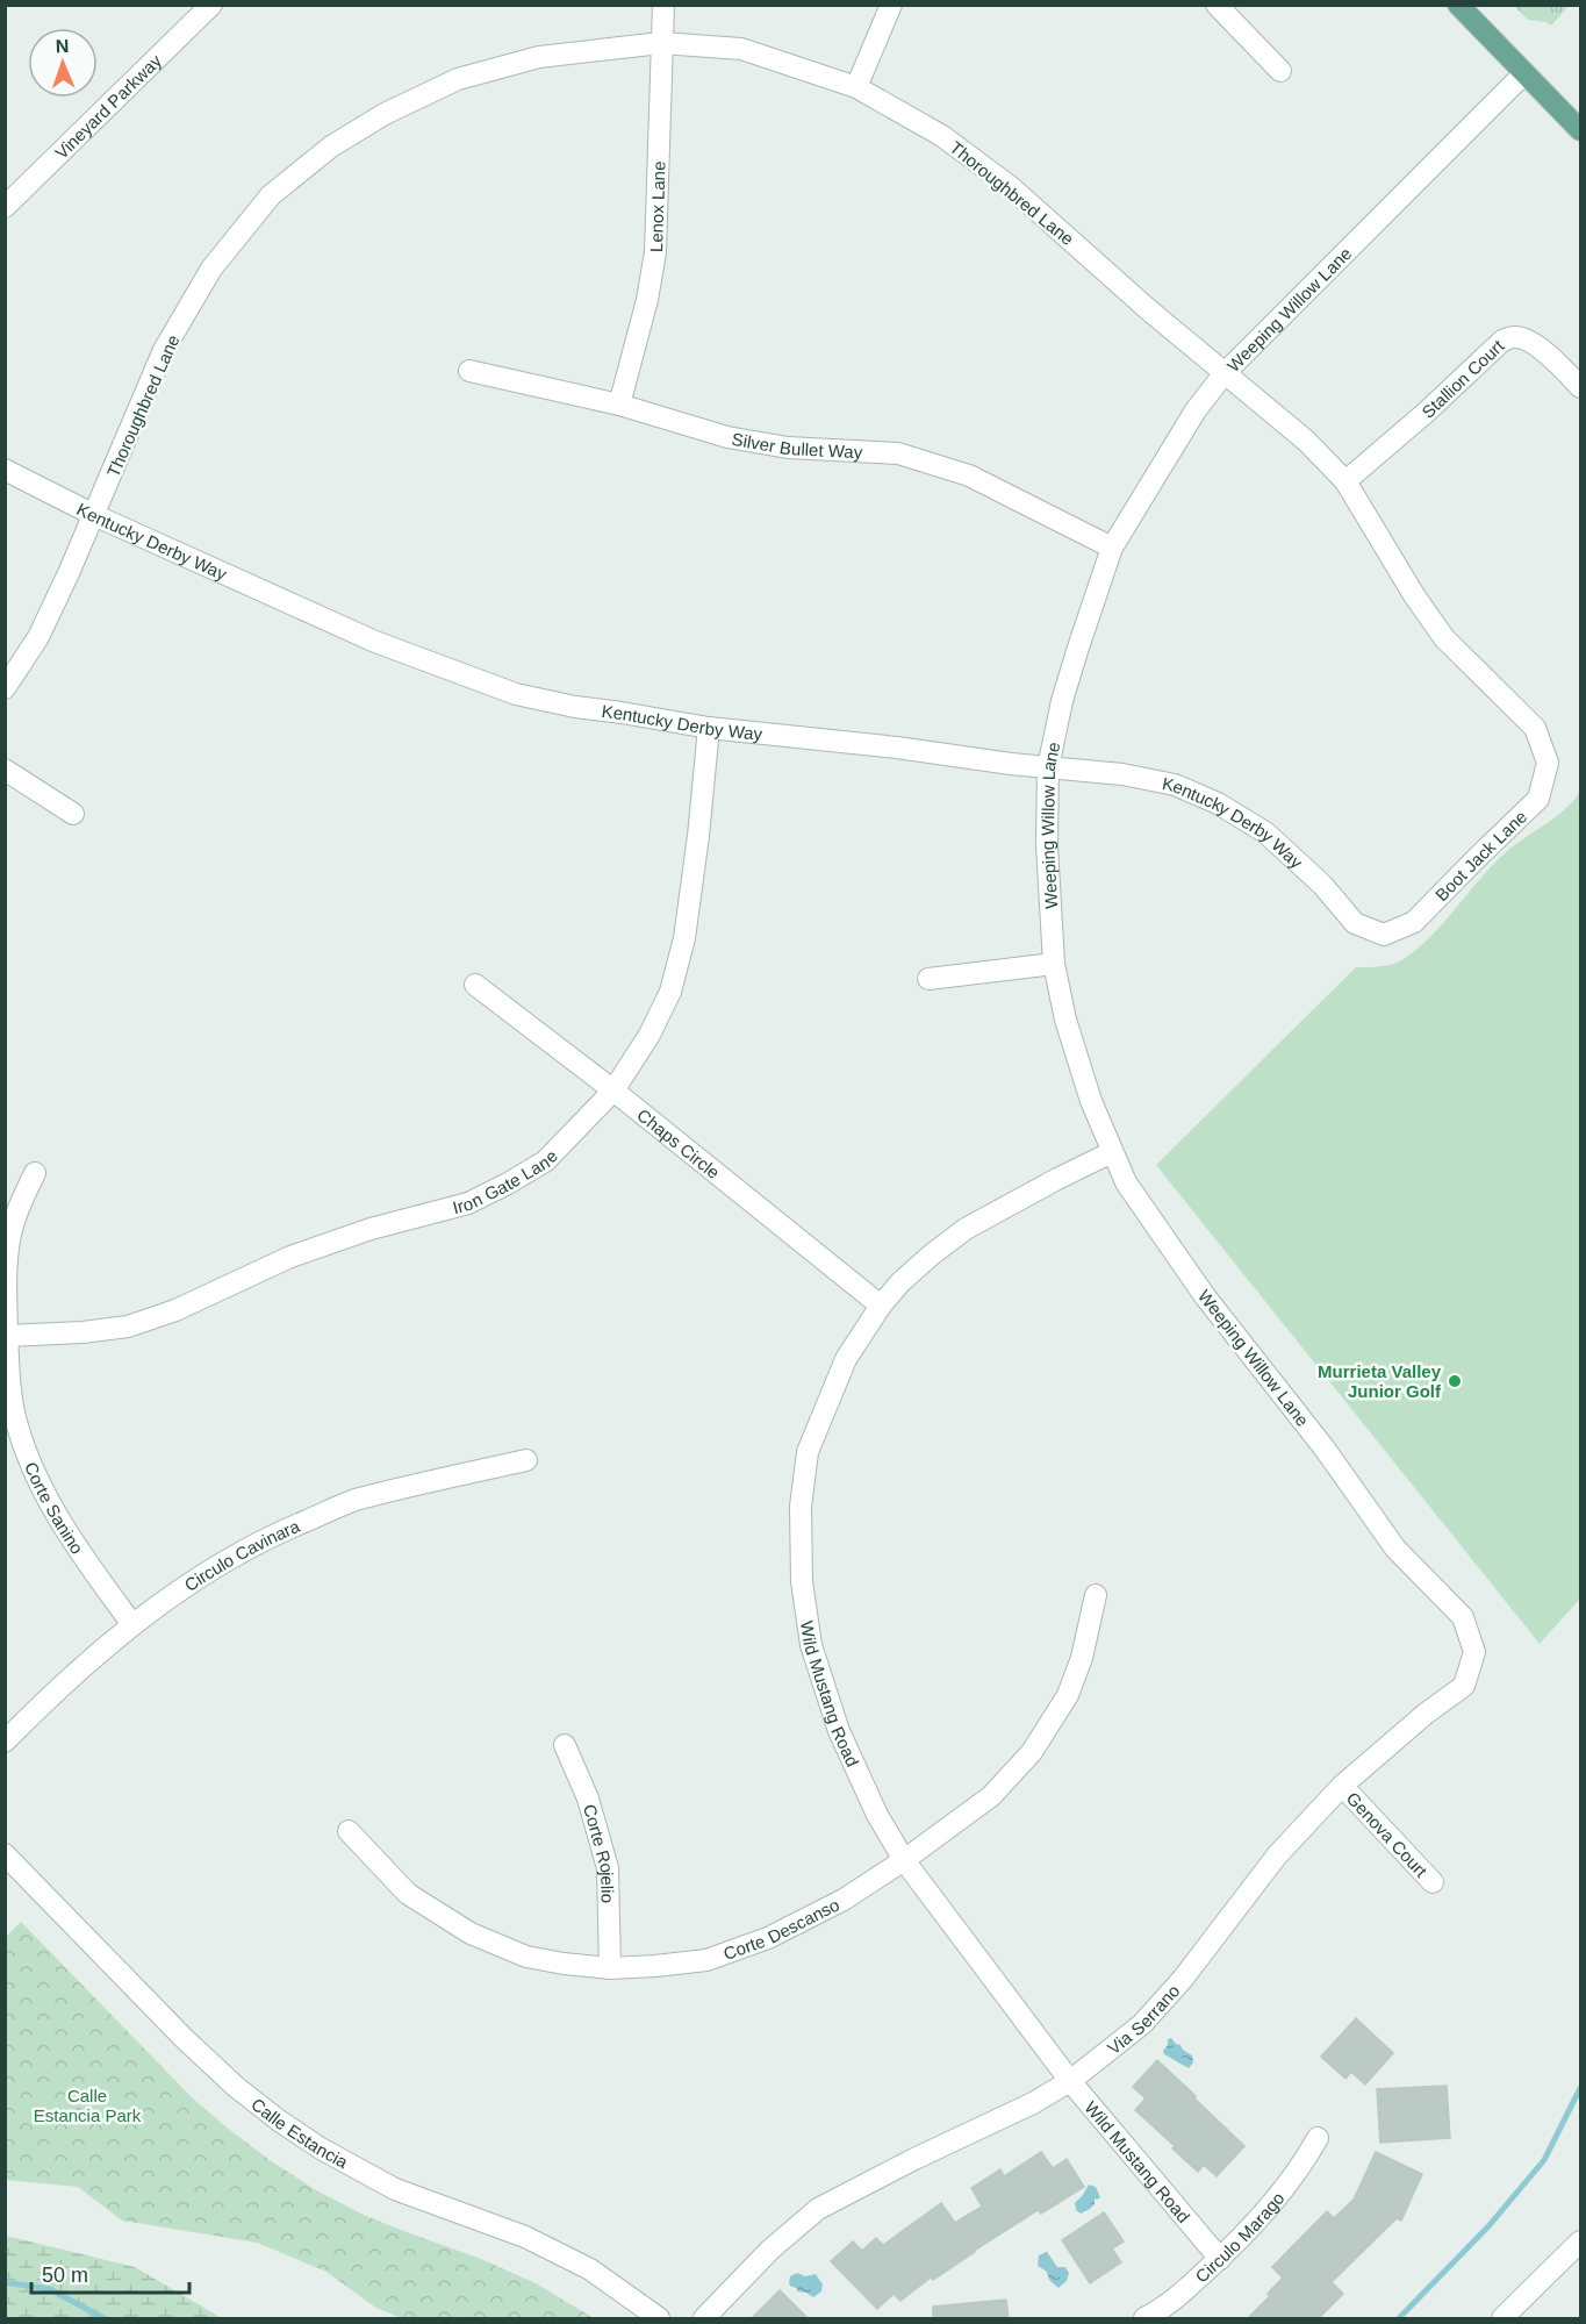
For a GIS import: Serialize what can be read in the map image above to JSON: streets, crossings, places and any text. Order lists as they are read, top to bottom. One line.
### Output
{"streets":{"street":["Vineyard Parkway","Thoroughbred Lane","Lenox Lane","Weeping Willow Lane","Stallion Court","Silver Bullet Way","Kentucky Derby Way","Boot Jack Lane","Chaps Circle","Iron Gate Lane","Corte Sanino","Circulo Cavinara","Wild Mustang Road","Genova Court","Corte Rojelio","Corte Descanso","Via Serrano","Calle Estancia","Circulo Marago"]},"crossings":[["Thoroughbred Lane","Lenox Lane"],["Thoroughbred Lane","Weeping Willow Lane"],["Thoroughbred Lane","Stallion Court"],["Thoroughbred Lane","Kentucky Derby Way"],["Thoroughbred Lane","Boot Jack Lane"],["Lenox Lane","Silver Bullet Way"],["Weeping Willow Lane","Silver Bullet Way"],["Weeping Willow Lane","Kentucky Derby Way"],["Weeping Willow Lane","Wild Mustang Road"],["Weeping Willow Lane","Via Serrano"],["Kentucky Derby Way","Boot Jack Lane"],["Kentucky Derby Way","Iron Gate Lane"],["Chaps Circle","Iron Gate Lane"],["Chaps Circle","Wild Mustang Road"],["Iron Gate Lane","Corte Sanino"],["Corte Sanino","Circulo Cavinara"],["Wild Mustang Road","Corte Descanso"],["Wild Mustang Road","Via Serrano"],["Wild Mustang Road","Circulo Marago"],["Genova Court","Via Serrano"],["Corte Rojelio","Corte Descanso"]],"parks":["Calle Estancia Park"],"places":["Murrieta Valley Junior Golf"],"scale_bar":"50 m","north":"top"}
